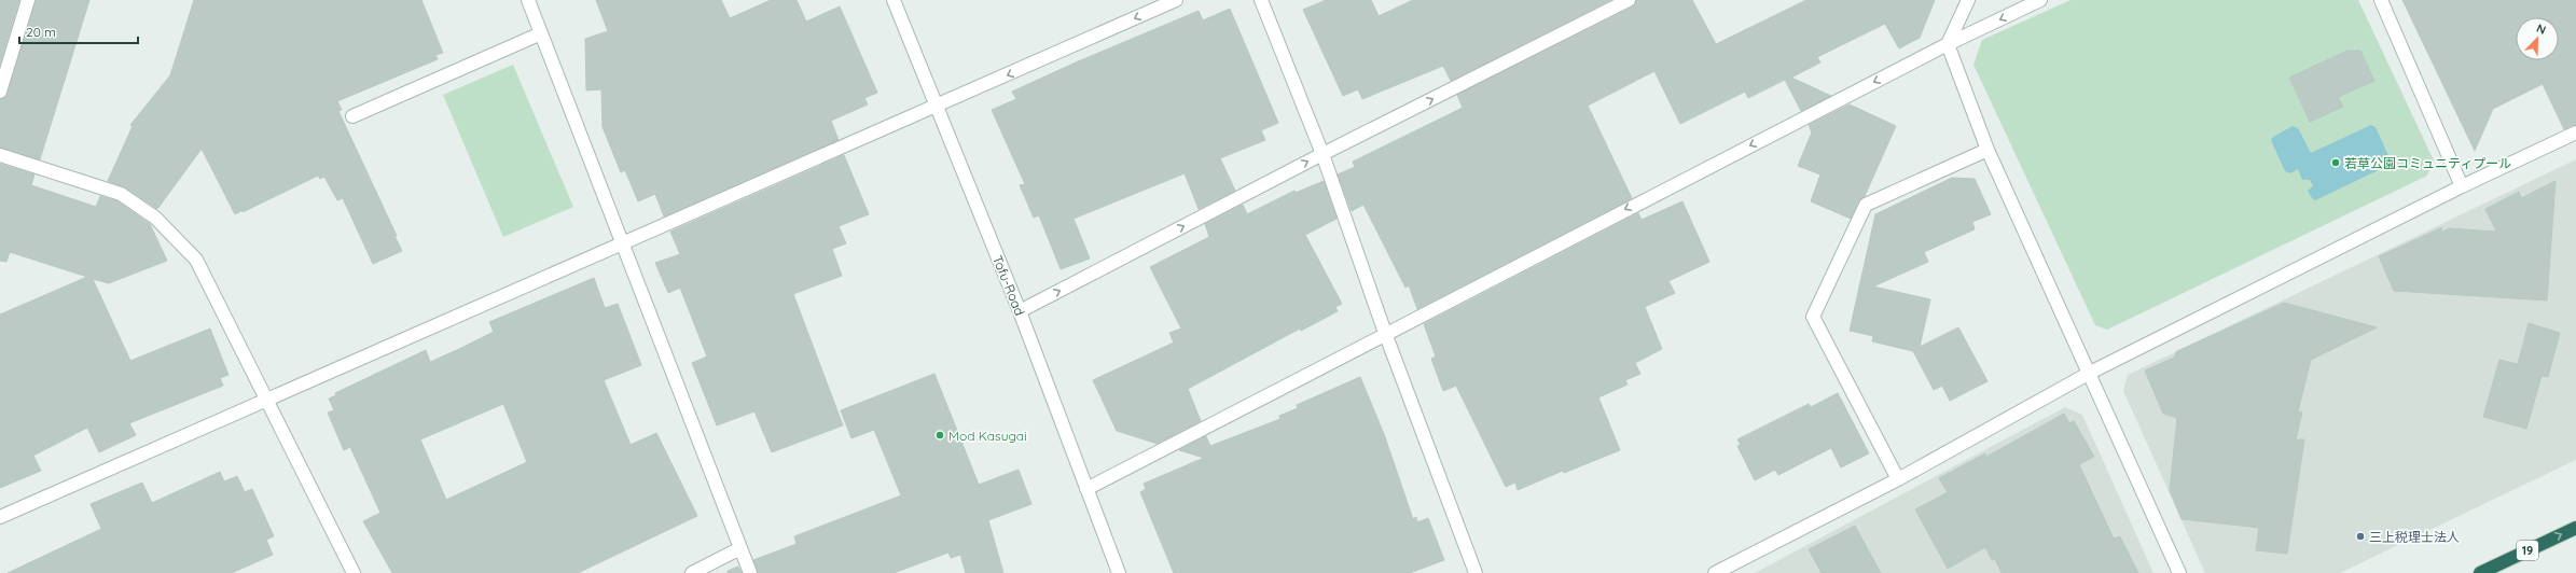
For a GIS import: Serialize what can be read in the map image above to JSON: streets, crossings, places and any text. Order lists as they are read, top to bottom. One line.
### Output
{"streets":{"highway":["19"],"street":["Tofu-Road"]},"places":["若草公園コミュニティプール","Mod Kasugai","三上税理士法人"],"scale_bar":"20 m","north":"top right"}
